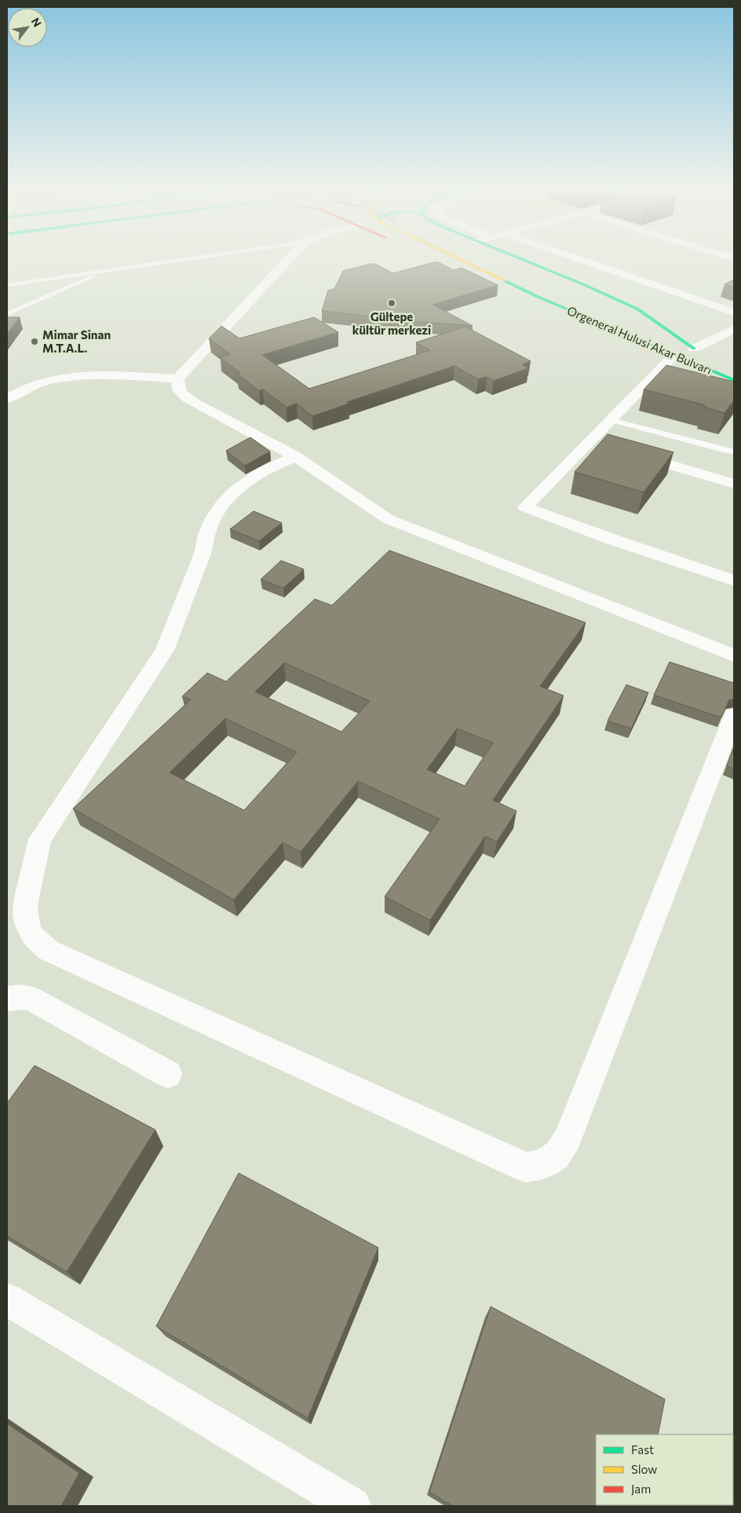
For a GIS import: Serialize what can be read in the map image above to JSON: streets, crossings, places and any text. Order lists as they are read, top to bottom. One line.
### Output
{"streets":{"main road":["Orgeneral Hulusi Akar Bulvarı"]},"places":["Gültepe kültür merkezi","Mimar Sinan M.T.A.L."],"legend":["Fast","Slow","Jam"],"north":"top right"}
